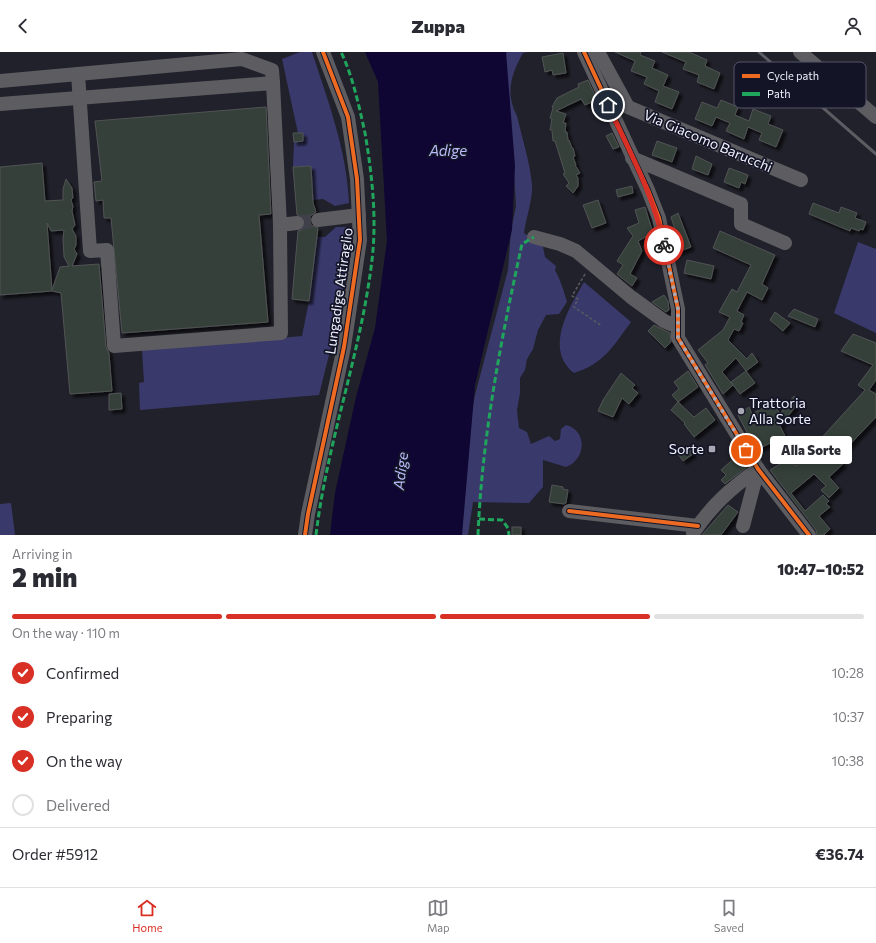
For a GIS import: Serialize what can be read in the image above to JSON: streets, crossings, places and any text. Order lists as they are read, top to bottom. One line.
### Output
{"streets":{"street":["Via Giacomo Barucchi","Lungadige Attiraglio"]},"water":["Adige"],"places":{"other":["Trattoria Alla Sorte","Alla Sorte"],"transit":["Sorte"]},"legend":["Cycle path","Path"],"page":{"header":"Zuppa","bubble":"Alla Sorte","heading":["2 min","Arriving in","10:47–10:52"],"panel":["Order #5912","€36.74"],"bar":"On the way · 110 m","list":[["Confirmed","10:28"],["Preparing","10:37"],["On the way","10:38"],"Delivered"],"tabs":["Home","Map","Saved"]}}
